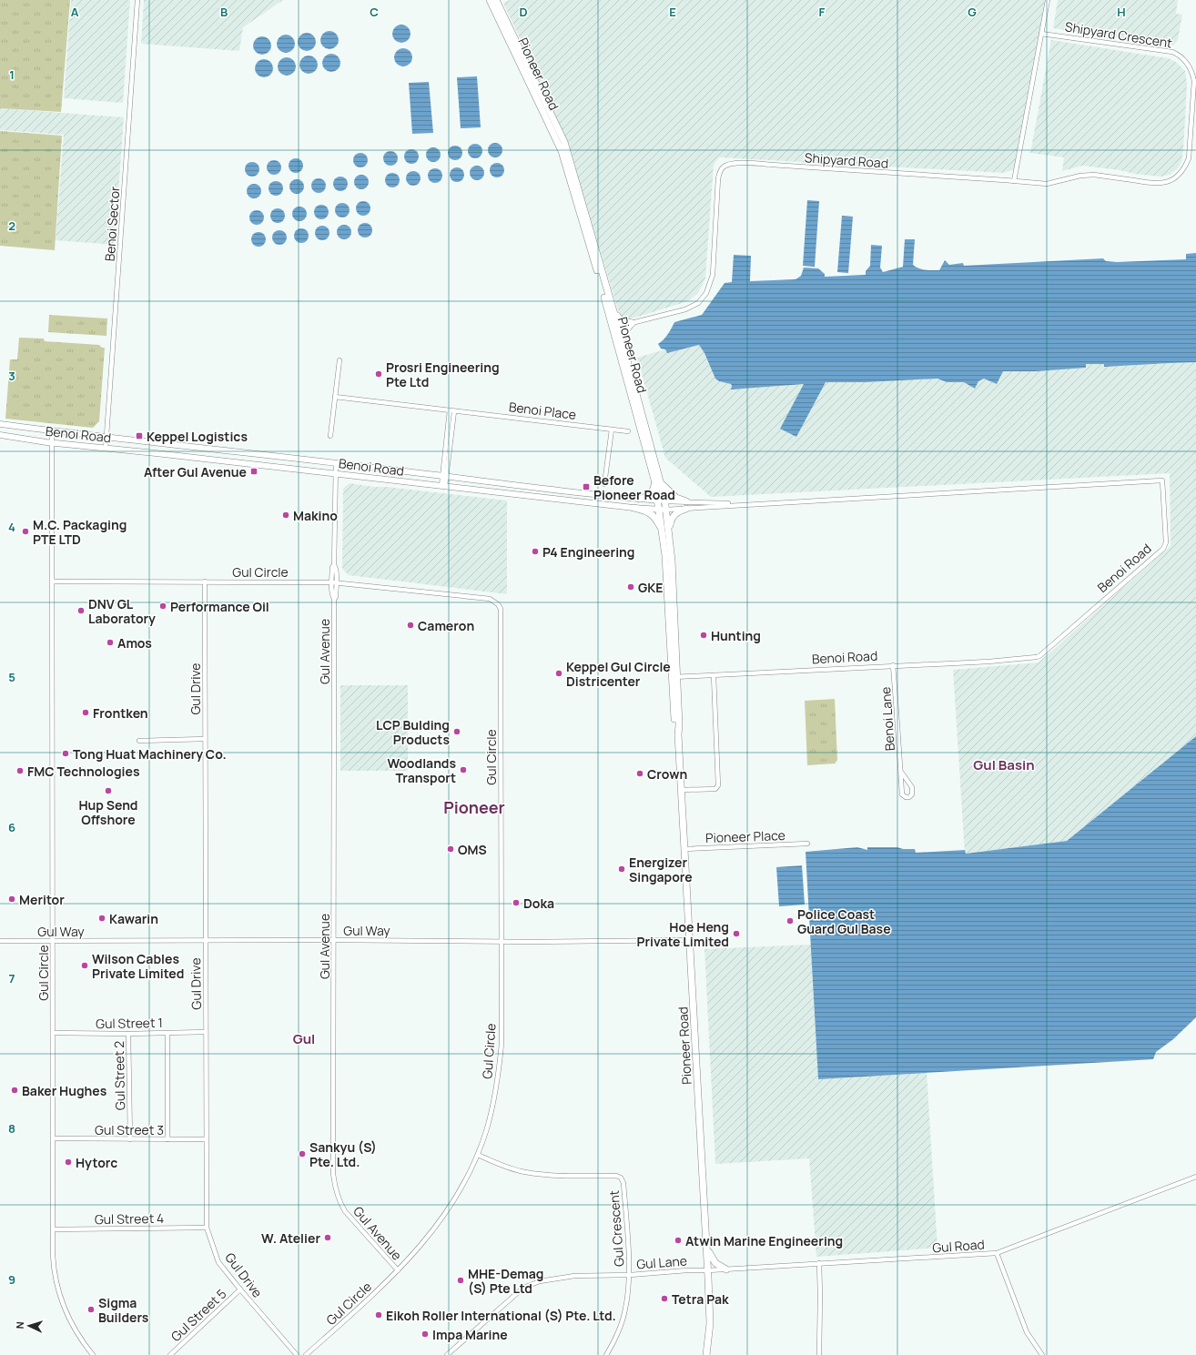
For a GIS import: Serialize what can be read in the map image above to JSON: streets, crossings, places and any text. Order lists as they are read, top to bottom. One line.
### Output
{"streets":{"main road":["Pioneer Road","Benoi Road"],"street":["Shipyard Crescent","Shipyard Road","Benoi Sector","Benoi Place","Gul Circle","Gul Avenue","Gul Drive","Benoi Lane","Pioneer Place","Gul Way","Gul Street 1","Gul Street 2","Gul Street 3","Gul Street 4","Gul Crescent","Gul Road","Gul Lane","Gul Street 5"]},"crossings":[["Shipyard Crescent","Shipyard Road"],["Pioneer Road","Shipyard Road"],["Pioneer Road","Benoi Road"],["Pioneer Road","Pioneer Place"],["Pioneer Road","Gul Way"],["Pioneer Road","Gul Road"],["Pioneer Road","Gul Lane"],["Benoi Sector","Benoi Road"],["Benoi Road","Gul Circle"],["Benoi Road","Gul Avenue"],["Benoi Road","Benoi Lane"],["Gul Circle","Gul Avenue"],["Gul Circle","Gul Drive"],["Gul Circle","Gul Way"],["Gul Circle","Gul Street 1"],["Gul Circle","Gul Street 3"],["Gul Circle","Gul Street 4"],["Gul Circle","Gul Crescent"],["Gul Avenue","Gul Way"],["Gul Drive","Gul Way"],["Gul Drive","Gul Street 1"],["Gul Drive","Gul Street 3"],["Gul Drive","Gul Street 4"],["Gul Drive","Gul Street 5"],["Gul Street 1","Gul Street 2"],["Gul Street 2","Gul Street 3"],["Gul Crescent","Gul Lane"],["Gul Road","Gul Lane"]],"districts":["Gul Basin","Pioneer","Gul"],"places":{"other":["Prosri Engineering Pte Ltd","Makino","M.C. Packaging PTE LTD","P4 Engineering","GKE","Performance Oil","DNV GL Laboratory","Cameron","Hunting","Amos","Keppel Gul Circle Districenter","Frontken","LCP Bulding Products","Tong Huat Machinery Co.","Woodlands Transport","FMC Technologies","Crown","Hup Send Offshore","OMS","Energizer Singapore","Meritor","Doka","Kawarin","Police Coast Guard Gul Base","Hoe Heng Private Limited","Wilson Cables Private Limited","Baker Hughes","Sankyu (S) Pte. Ltd.","Hytorc","W. Atelier","Atwin Marine Engineering","MHE-Demag (S) Pte Ltd","Tetra Pak","Sigma Builders","Eikoh Roller International (S) Pte. Ltd.","Impa Marine"],"transit":["Keppel Logistics","After Gul Avenue","Before Pioneer Road"]},"north":"left","grid":{"columns":["A","B","C","D","E","F","G","H"],"rows":["1","2","3","4","5","6","7","8","9"]}}
